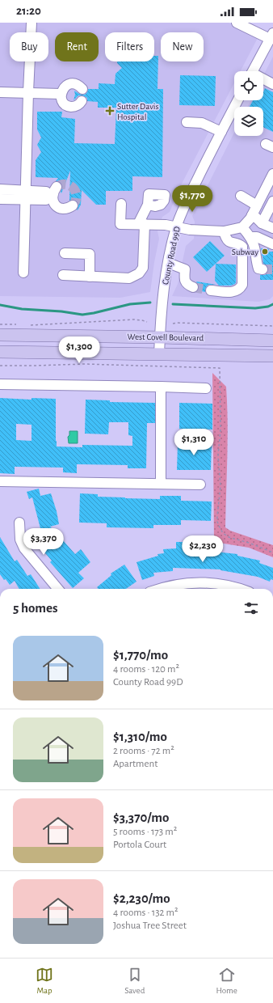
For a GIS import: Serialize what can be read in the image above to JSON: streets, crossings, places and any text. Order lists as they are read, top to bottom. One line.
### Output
{"streets":{"main road":["West Covell Boulevard"],"street":["County Road 99D"]},"crossings":[["County Road 99D","West Covell Boulevard"]],"places":{"health":["Sutter Davis Hospital"],"other":["Subway"]},"page":{"status":"21:20","chip":["Buy","Rent","Filters","New"],"price":["$1,770","$1,300","$1,310","$3,370","$2,230"],"heading":"5 homes","list":[{"name":"$1,770/mo","note":"4 rooms · 120 m² · County Road 99D"},{"name":"$1,310/mo","note":"2 rooms · 72 m² · Apartment"},{"name":"$3,370/mo","note":"5 rooms · 173 m² · Portola Court"},{"name":"$2,230/mo","note":"4 rooms · 132 m² · Joshua Tree Street"}],"tabs":["Map","Saved","Home"]}}
